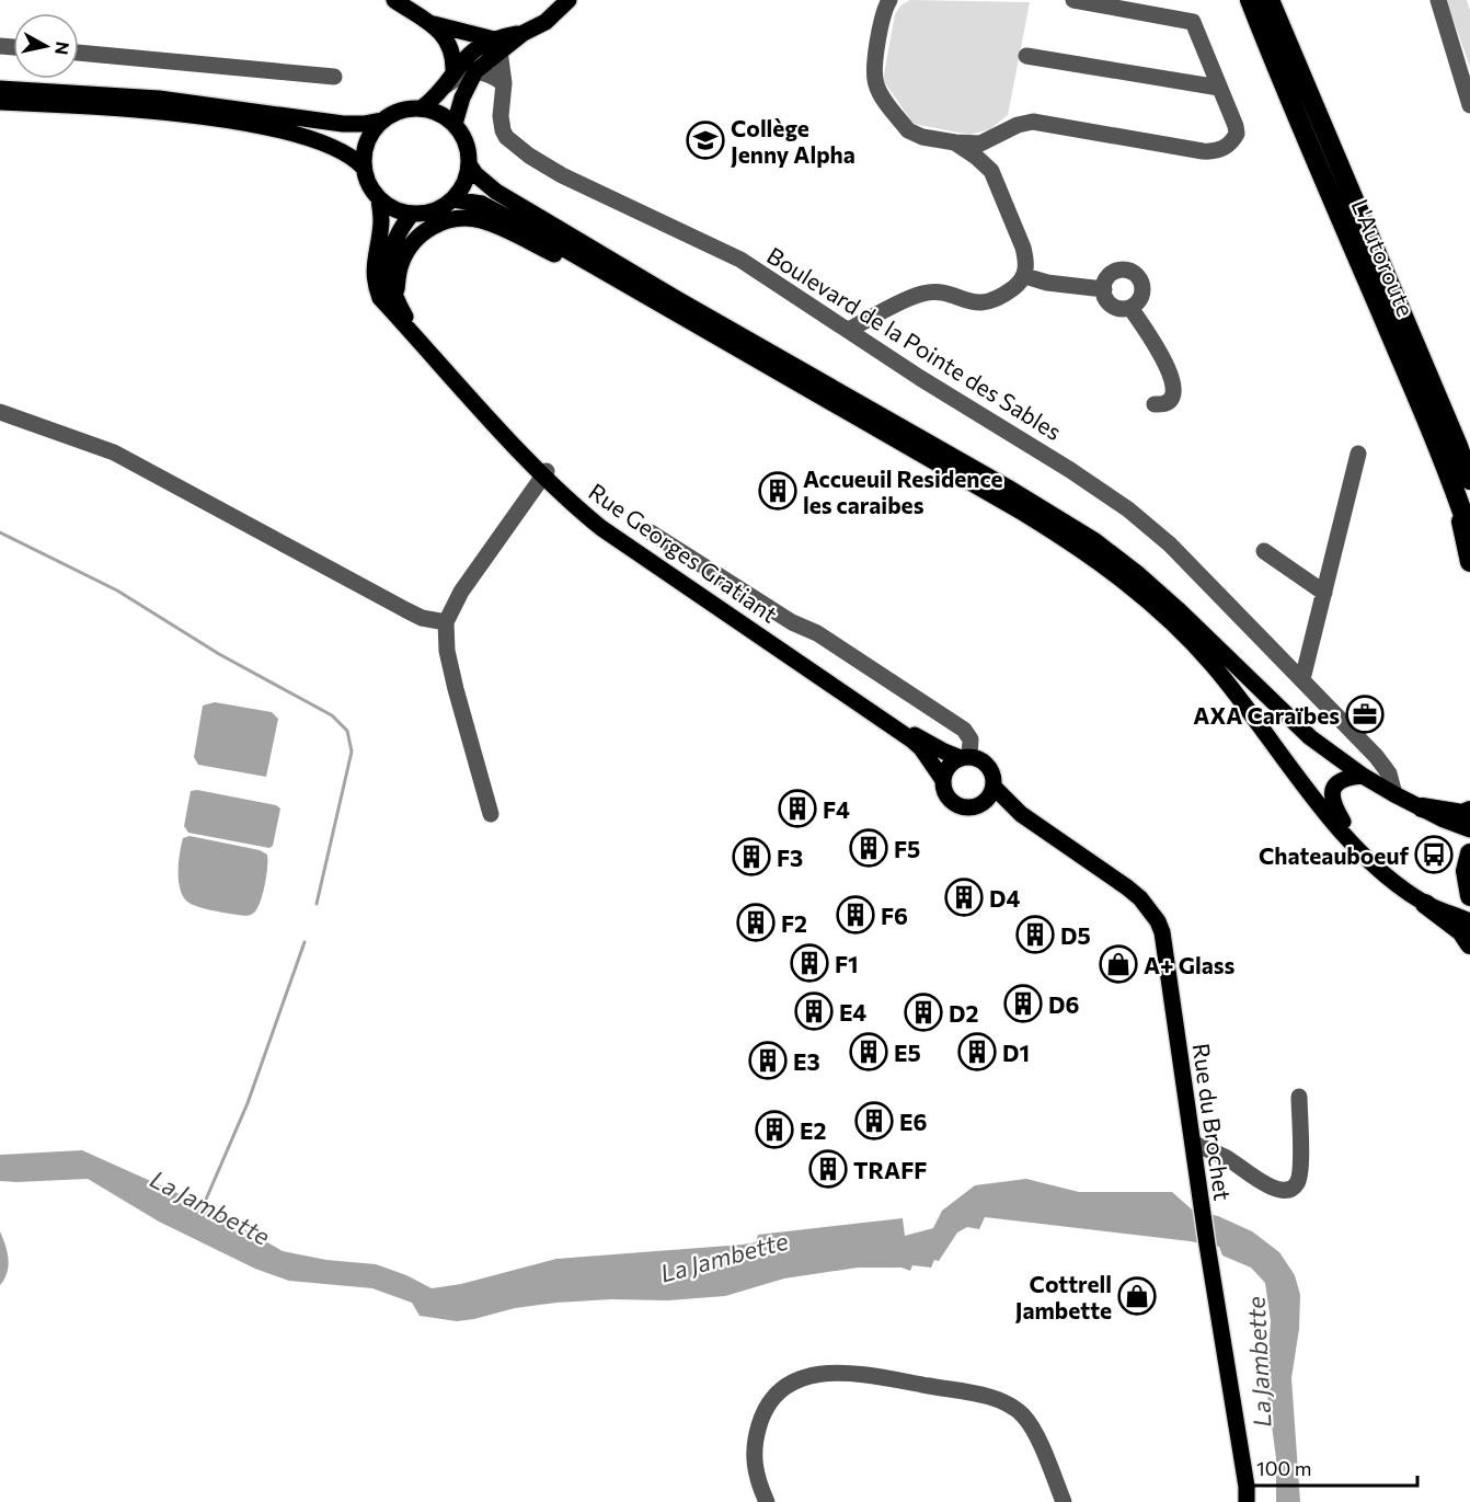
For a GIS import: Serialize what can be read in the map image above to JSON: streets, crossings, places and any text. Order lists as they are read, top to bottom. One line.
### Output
{"streets":{"highway":["L'Autoroute"],"main road":["Rue Georges Gratiant","Rue du Brochet"],"street":["Boulevard de la Pointe des Sables"]},"water":["La Jambette"],"places":{"school or university":["Collège Jenny Alpha"],"building":["Accueuil Residence les caraibes","F4","F5","F3","D4","F6","F2","D5","F1","D6","E4","D2","E5","D1","E3","E6","E2","TRAFF"],"office":["AXA Caraïbes"],"bus stop":["Chateauboeuf"],"shop":["A+ Glass","Cottrell Jambette"]},"scale_bar":"100 m","north":"right"}
